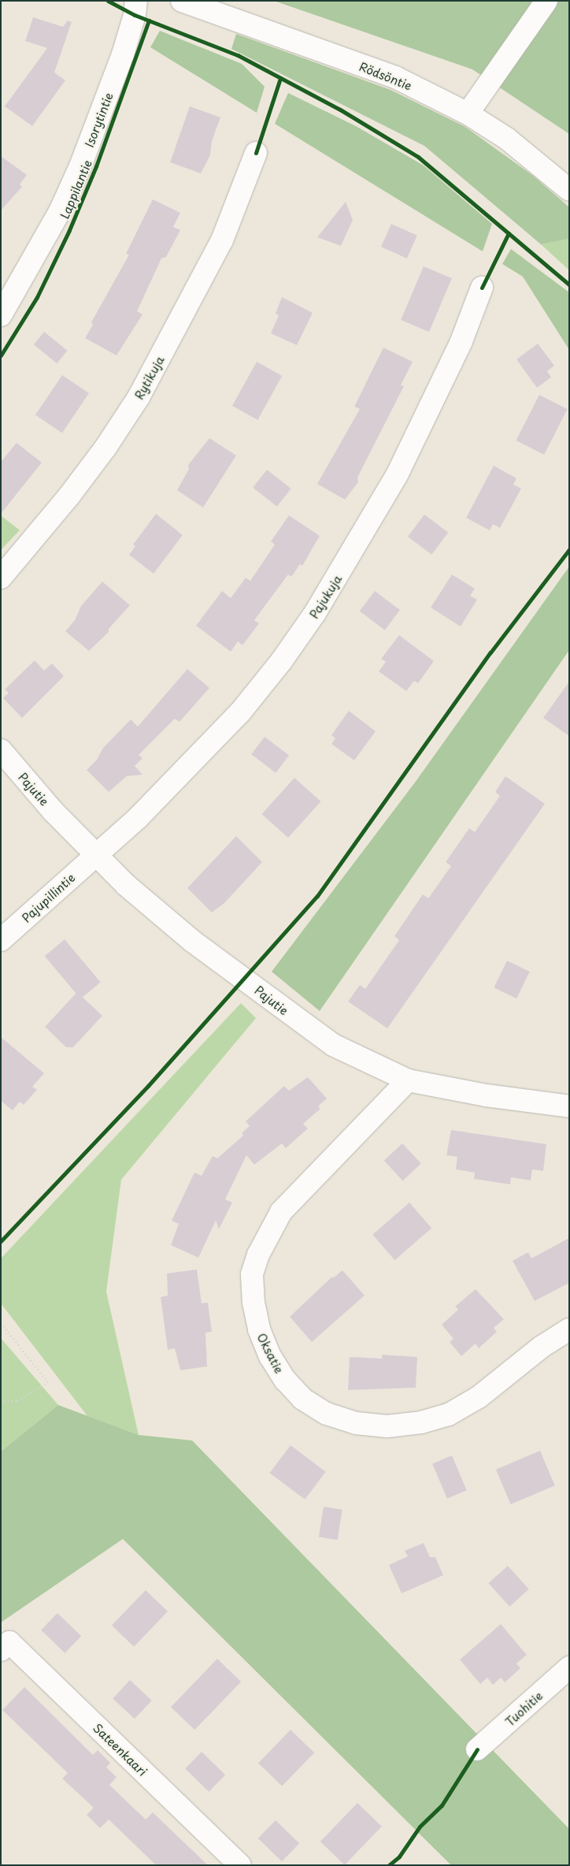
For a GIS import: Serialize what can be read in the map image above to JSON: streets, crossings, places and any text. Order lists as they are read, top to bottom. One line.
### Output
{"streets":{"street":["Rödsöntie","Isorytintie","Rytikuja","Pajukuja","Pajutie","Pajupillintie","Oksatie","Tuohitie","Sateenkaari"],"cycle path":["Lappilantie"]},"crossings":[["Pajukuja","Pajutie"],["Pajukuja","Pajupillintie"],["Pajutie","Pajupillintie"],["Pajutie","Oksatie"]]}
